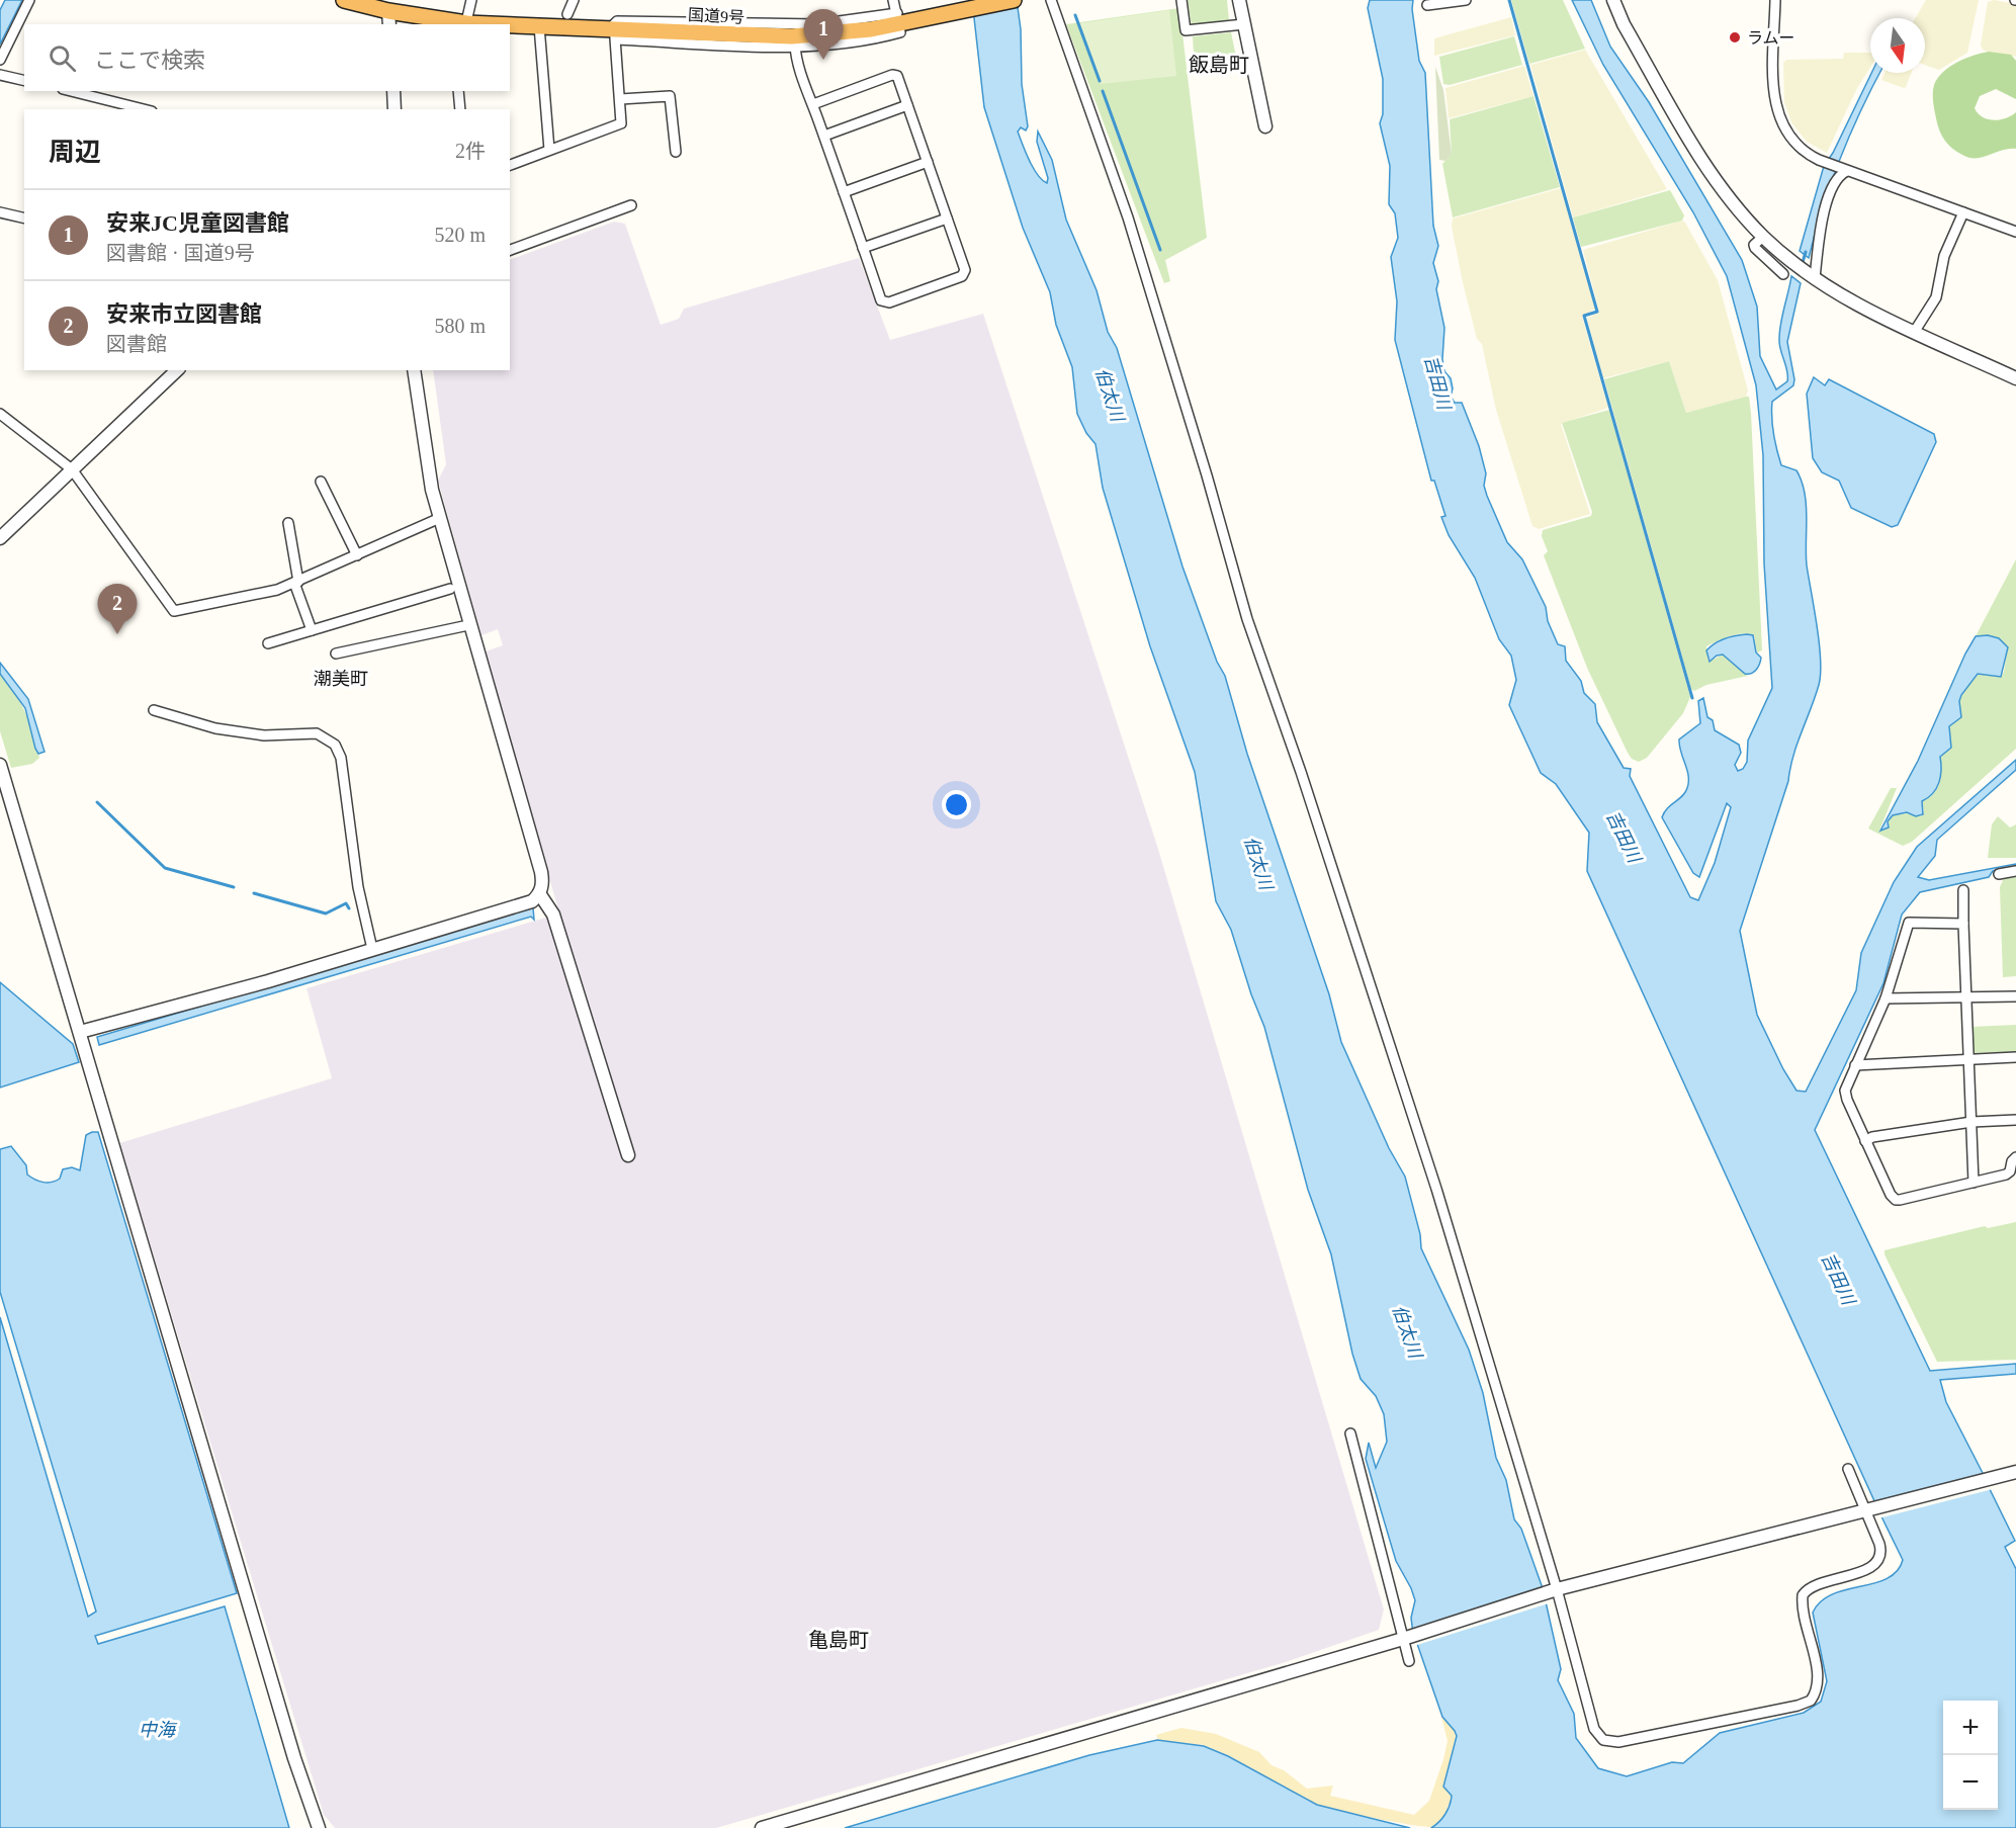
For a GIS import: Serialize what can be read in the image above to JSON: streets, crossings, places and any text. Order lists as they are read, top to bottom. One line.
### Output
{"streets":{"highway":["国道9号"]},"districts":["飯島町","潮美町","亀島町"],"water":["吉田川","伯太川","中海"],"places":["ラムー"],"north":"bottom","page":{"pins":["1","2"],"search":"ここで検索","heading":["周辺","2件"],"list":[{"mark":"1","name":"安来JC児童図書館","note":"図書館 · 国道9号","value":"520 m"},{"mark":"2","name":"安来市立図書館","note":"図書館","value":"580 m"}],"map_buttons":["+","−"]}}
